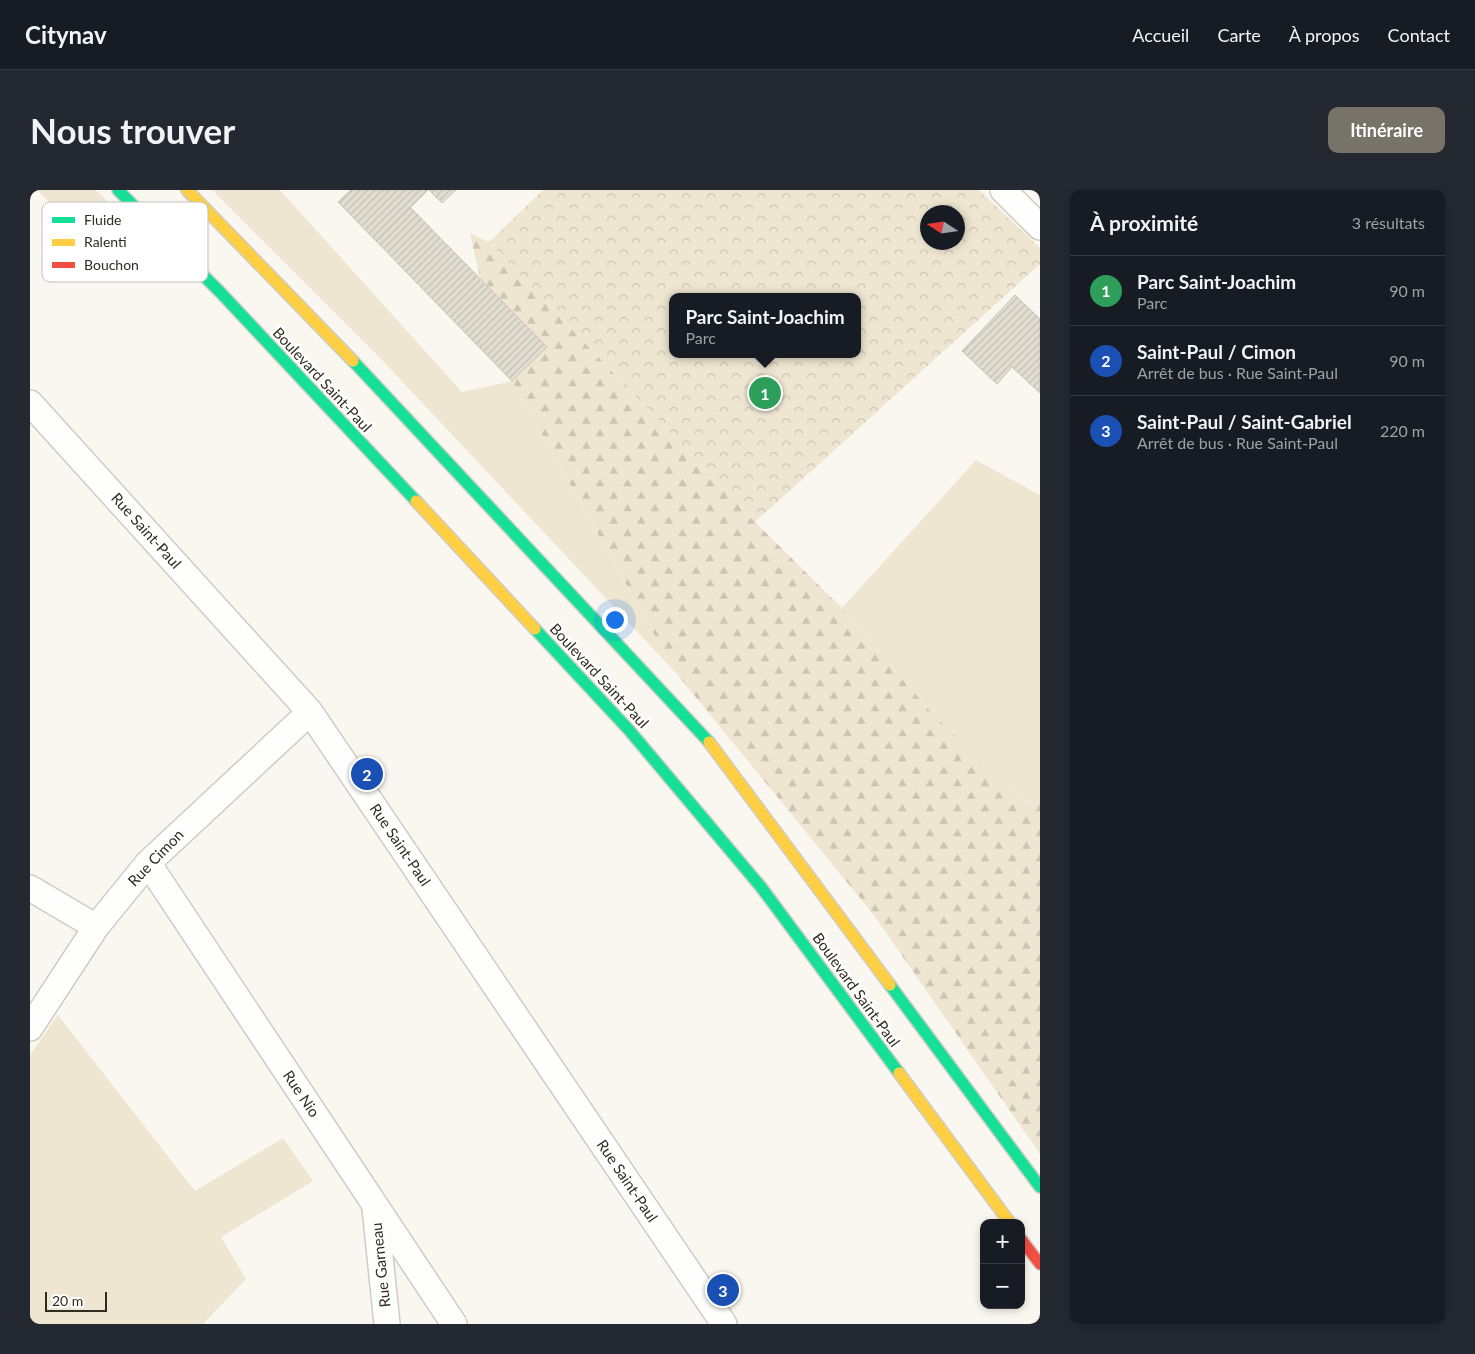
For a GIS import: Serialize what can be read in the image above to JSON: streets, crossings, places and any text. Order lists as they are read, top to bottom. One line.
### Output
{"streets":{"main road":["Boulevard Saint-Paul"],"street":["Rue Saint-Paul","Rue Cimon","Rue Nio","Rue Garneau"]},"crossings":[["Rue Saint-Paul","Rue Cimon"],["Rue Cimon","Rue Nio"],["Rue Nio","Rue Garneau"]],"legend":["Fluide","Ralenti","Bouchon"],"scale_bar":"20 m","north":"left","page":{"header":"Citynav","nav":["Accueil","Carte","À propos","Contact"],"buttons":"Itinéraire","title":"Nous trouver","heading":["À proximité","3 résultats"],"list":[{"mark":"1","name":"Parc Saint-Joachim","note":"Parc","value":"90 m"},{"mark":"2","name":"Saint-Paul / Cimon","note":"Arrêt de bus · Rue Saint-Paul","value":"90 m"},{"mark":"3","name":"Saint-Paul / Saint-Gabriel","note":"Arrêt de bus · Rue Saint-Paul","value":"220 m"}],"popup":["Parc Saint-Joachim","Parc"],"pins":["1","2","3"],"map_buttons":["+","−"],"scale":"20 m"}}
